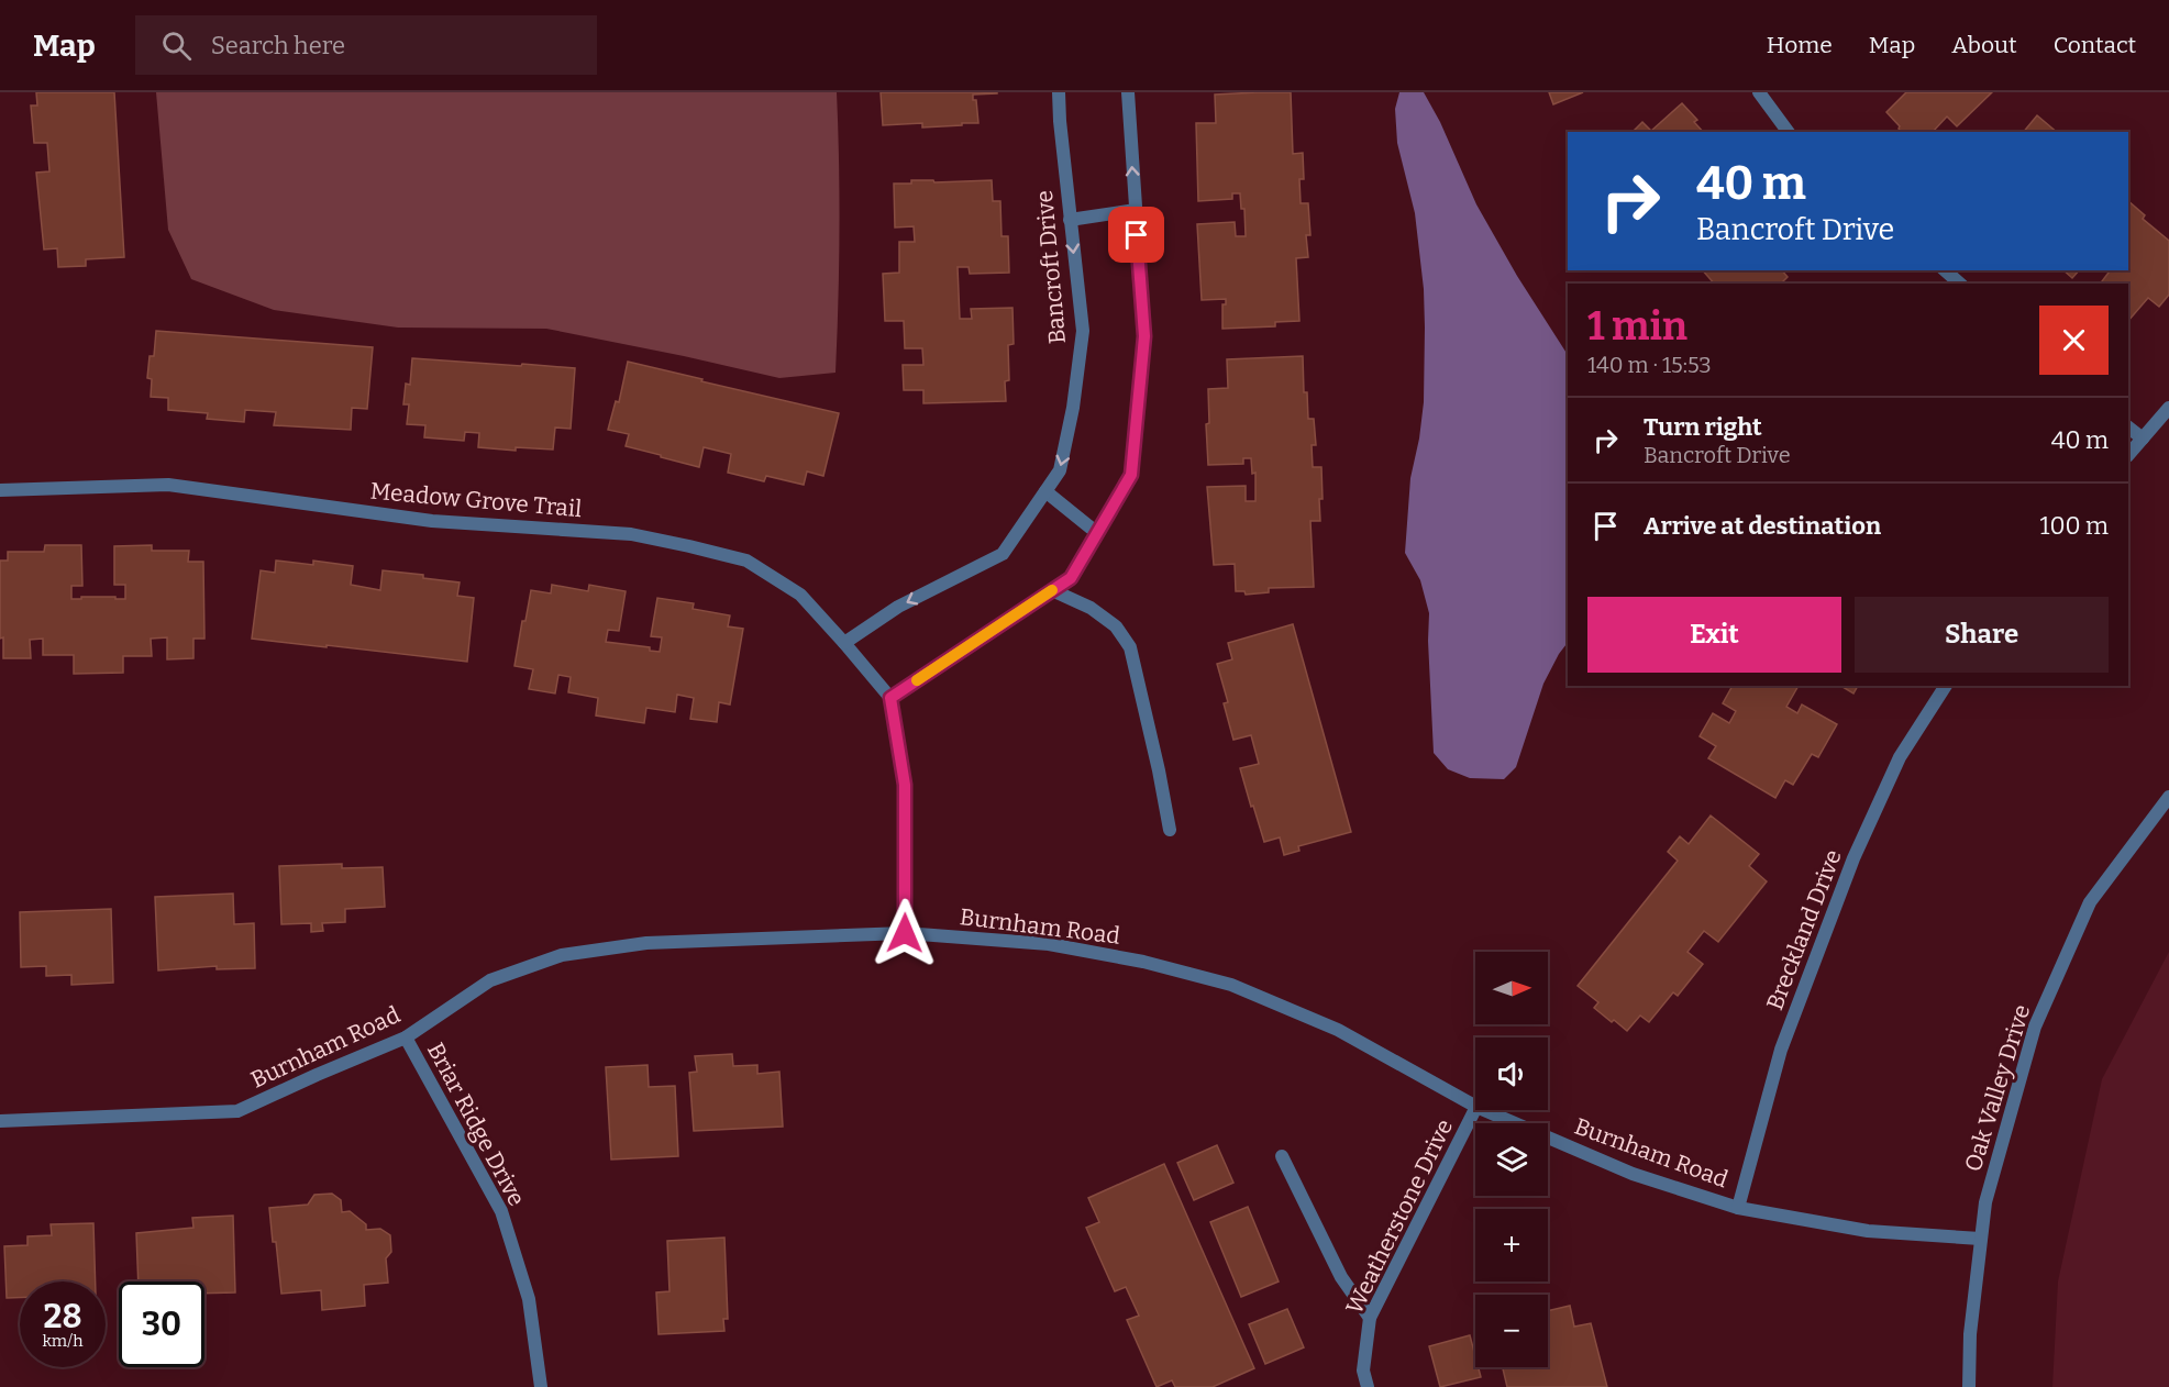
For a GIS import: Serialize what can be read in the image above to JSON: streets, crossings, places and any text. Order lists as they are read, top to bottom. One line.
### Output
{"streets":{"street":["Bancroft Drive","Meadow Grove Trail","Burnham Road","Breckland Drive","Oak Valley Drive","Briar Ridge Drive","Weatherstone Drive"]},"crossings":[["Bancroft Drive","Meadow Grove Trail"],["Burnham Road","Breckland Drive"],["Burnham Road","Oak Valley Drive"],["Burnham Road","Briar Ridge Drive"]],"north":"right","page":{"header":"Map","search":"Search here","nav":["Home","Map","About","Contact"],"turn":["40 m","Bancroft Drive"],"heading":["1 min","140 m · 15:53"],"list":[{"name":"Turn right","note":"Bancroft Drive","value":"40 m"},{"name":"Arrive at destination","value":"100 m"}],"buttons":["Exit","Share"],"map_buttons":["+","−"],"speed":"28 km/h","limit":"30"}}
